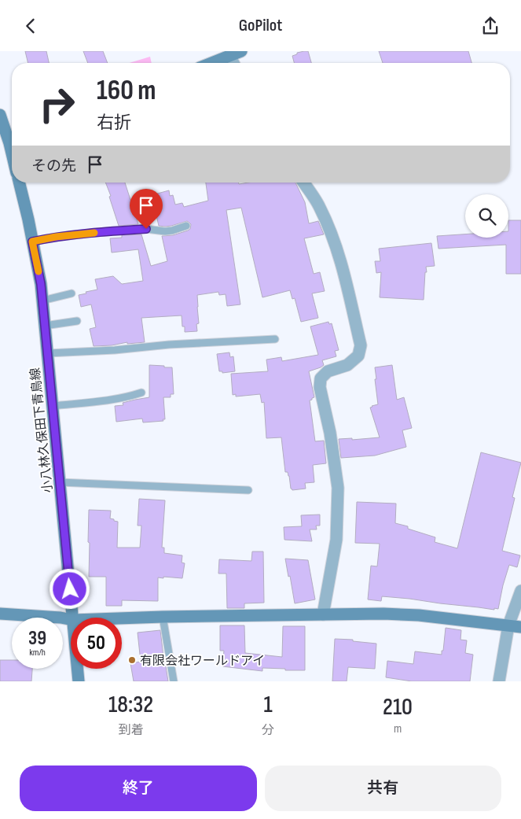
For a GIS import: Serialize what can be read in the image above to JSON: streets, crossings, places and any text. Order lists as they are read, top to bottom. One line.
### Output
{"streets":{"main road":["小八林久保田下青鳥線"]},"places":["有限会社ワールドアイ"],"page":{"header":"GoPilot","turn":["160 m","右折"],"then":"その先","speed":"39 km/h","limit":"50","eta":["18:32","到着","1","分","210","m"],"buttons":["終了","共有"]}}
